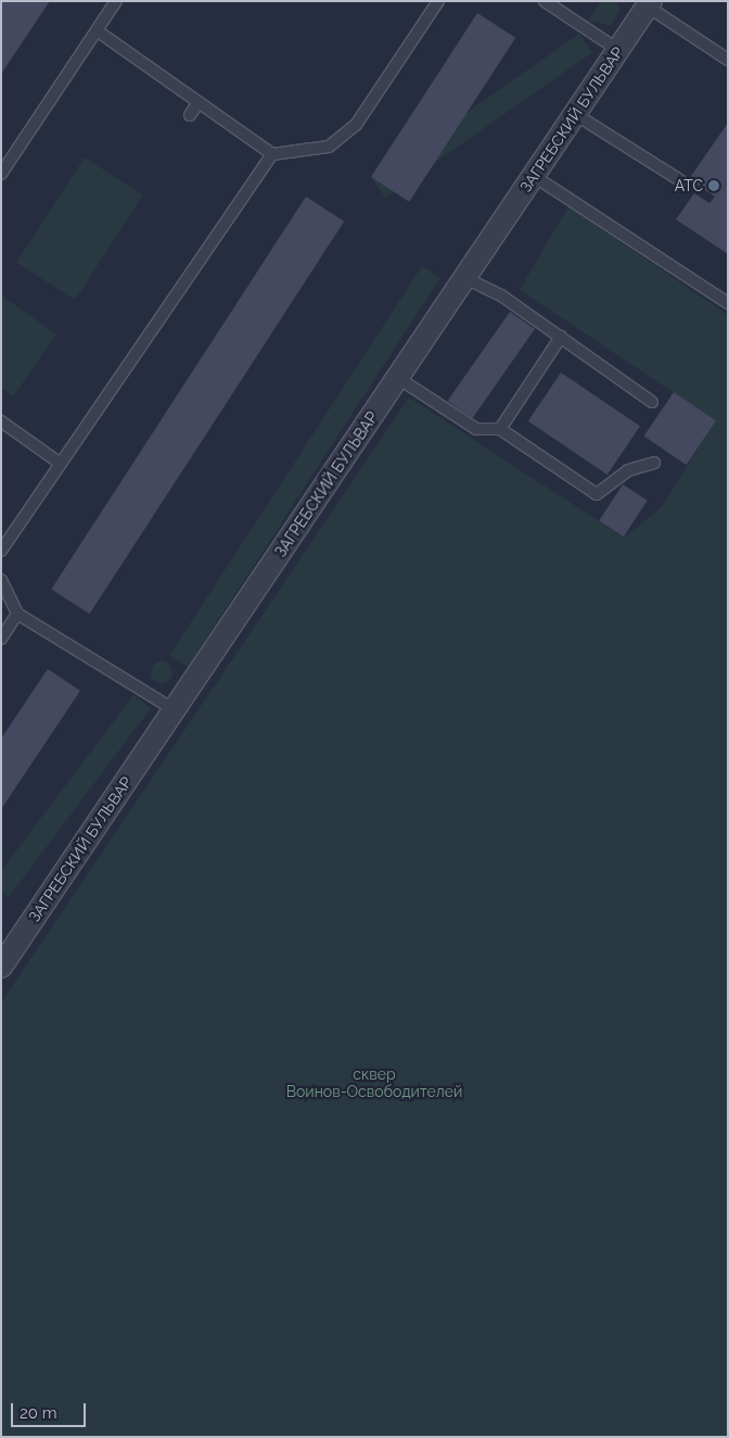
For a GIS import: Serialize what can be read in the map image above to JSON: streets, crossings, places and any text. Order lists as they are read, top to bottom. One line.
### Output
{"streets":{"street":["ЗАГРЕБСКИЙ БУЛЬВАР"]},"parks":["сквер Воинов-Освободителей"],"places":["АТС"],"scale_bar":"20 m"}
